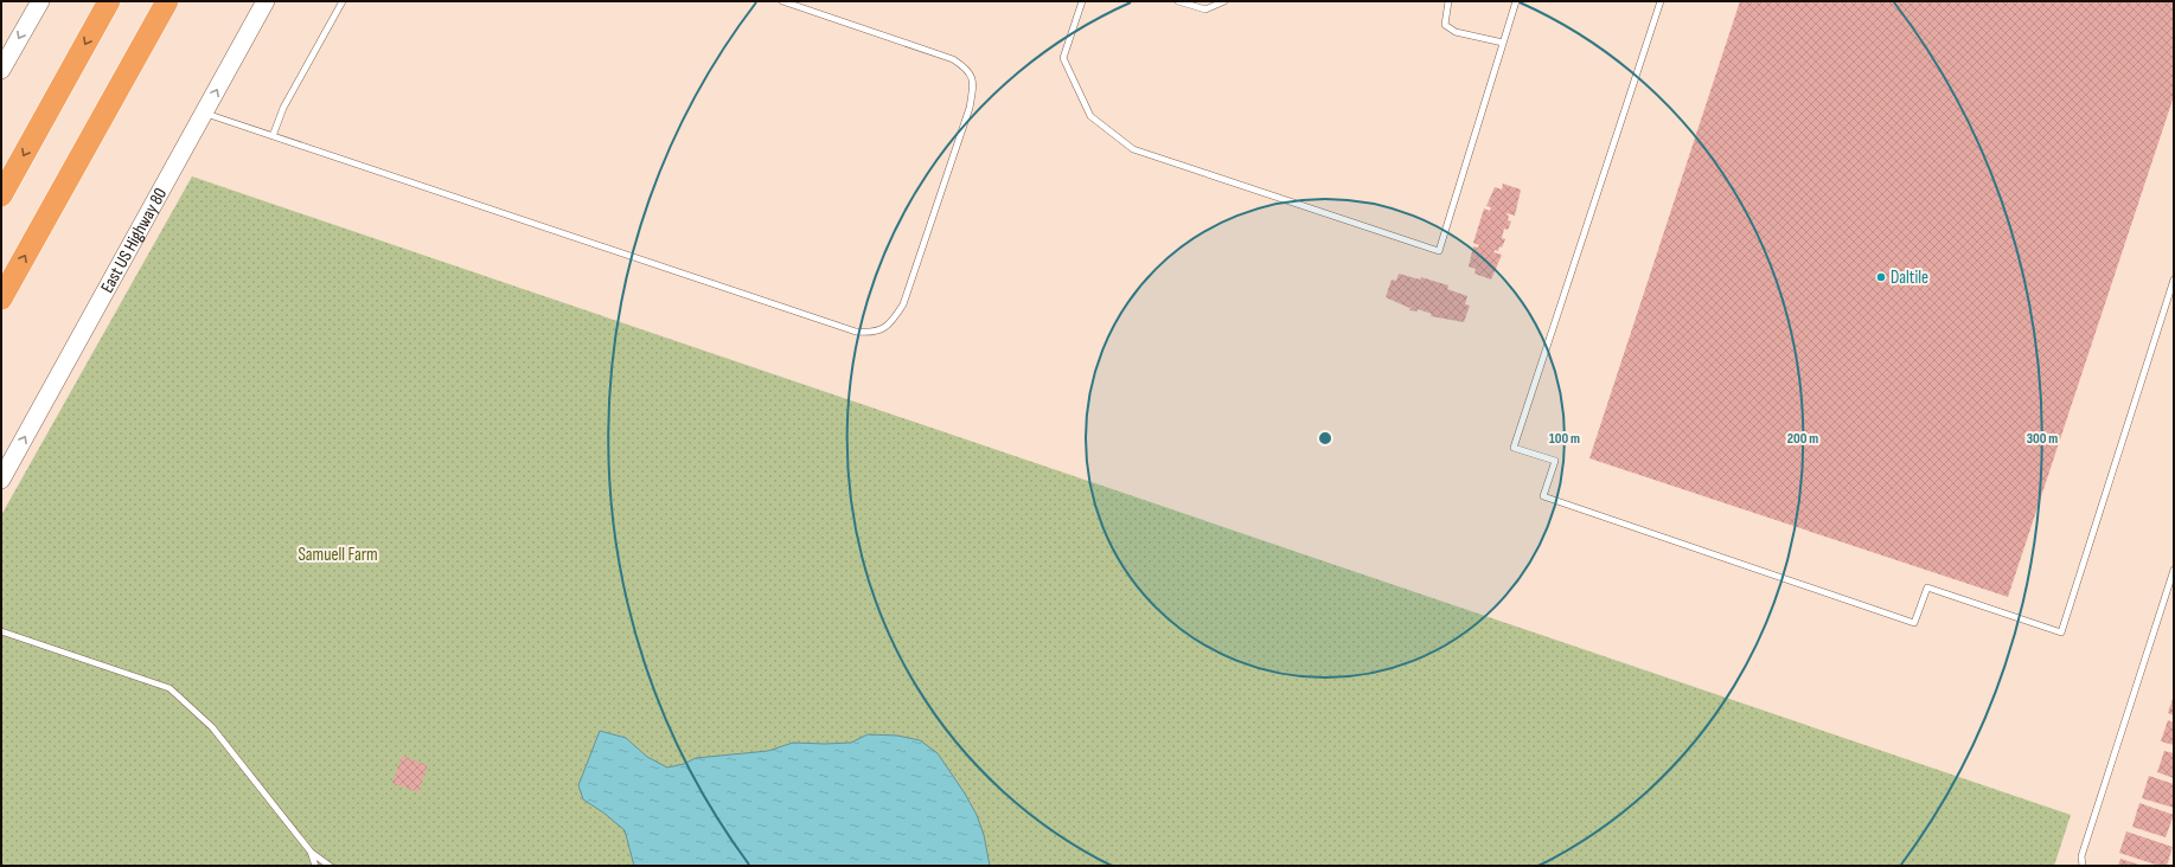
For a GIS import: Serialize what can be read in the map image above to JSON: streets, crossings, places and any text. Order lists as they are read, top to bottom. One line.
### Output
{"streets":{"main road":["East US Highway 80"]},"one_way":["East US Highway 80"],"parks":["Samuell Farm"],"places":["Daltile"],"rings":["100 m","200 m","300 m"]}
